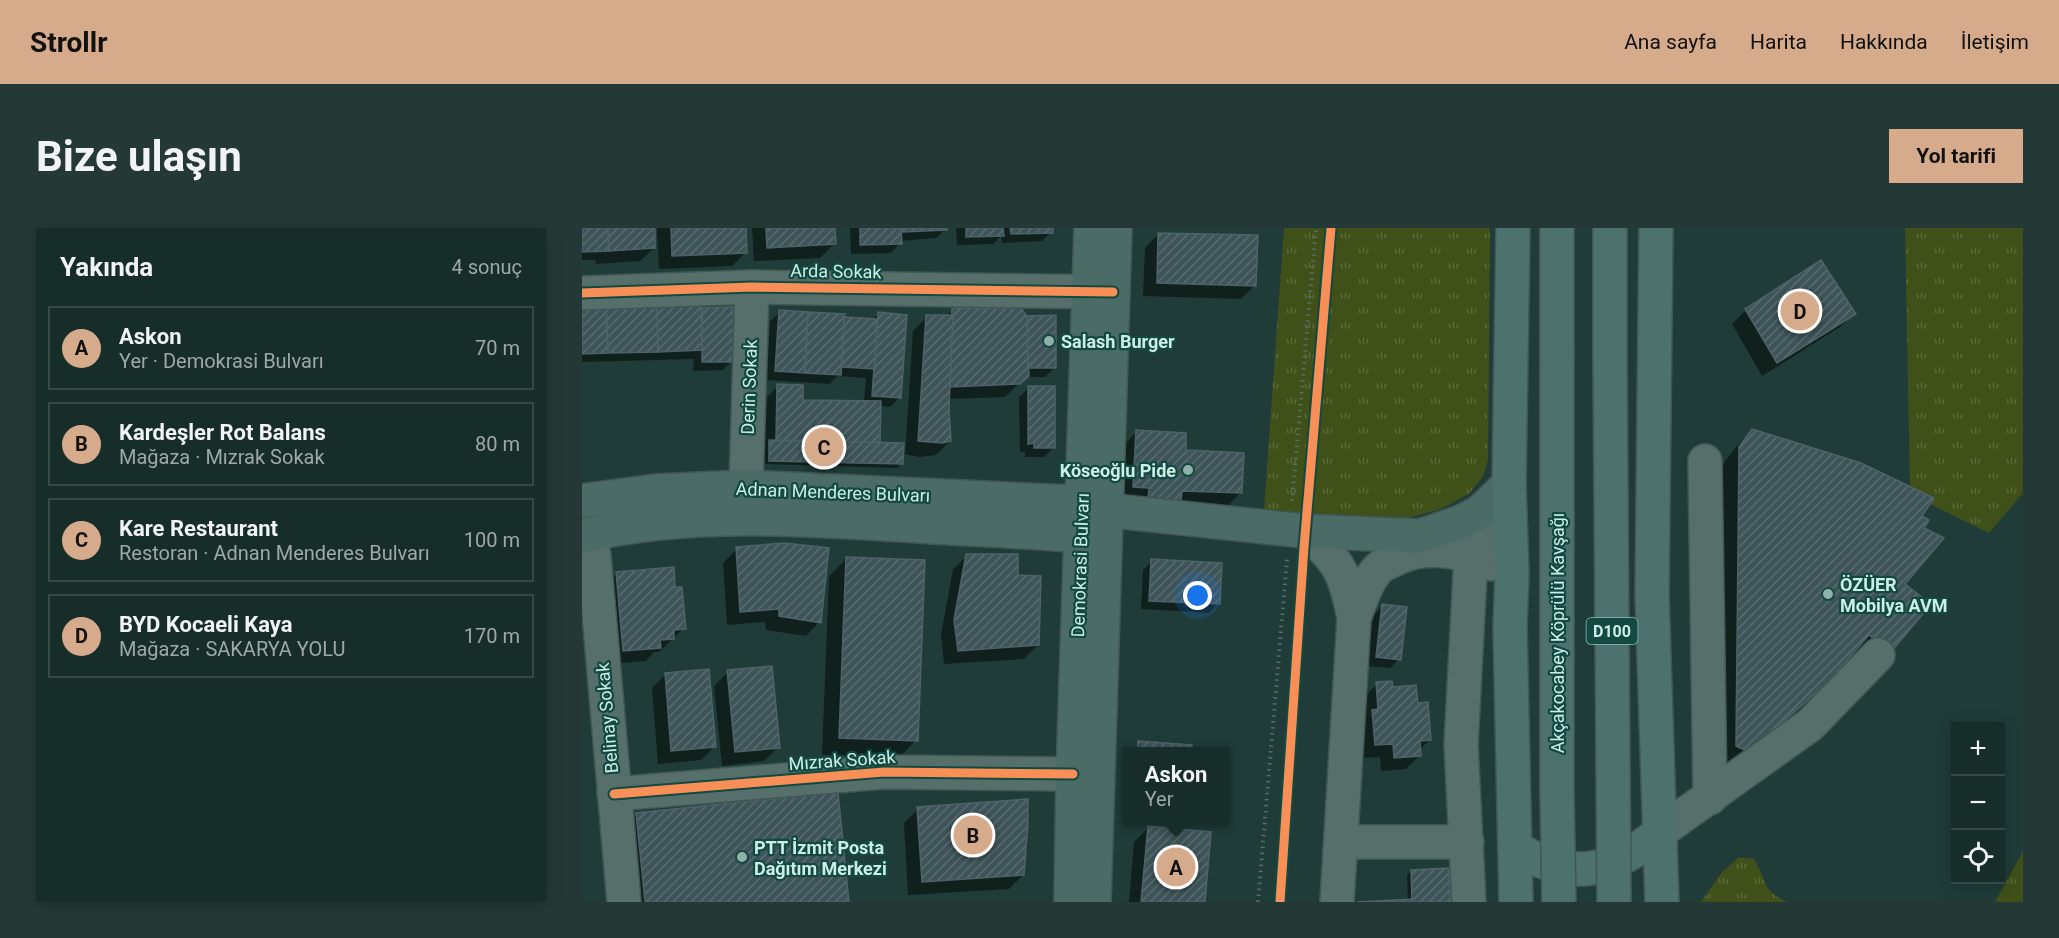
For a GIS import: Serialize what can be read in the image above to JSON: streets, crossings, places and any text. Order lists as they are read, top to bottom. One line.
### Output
{"streets":{"highway":["D100","Akçakocabey Köprülü Kavşağı"],"main road":["Adnan Menderes Bulvarı","Demokrasi Bulvarı"],"street":["Arda Sokak","Derin Sokak","Belinay Sokak","Mızrak Sokak"]},"crossings":[["Arda Sokak","Derin Sokak"],["Arda Sokak","Demokrasi Bulvarı"],["Derin Sokak","Adnan Menderes Bulvarı"],["Adnan Menderes Bulvarı","Demokrasi Bulvarı"],["Adnan Menderes Bulvarı","Belinay Sokak"],["Demokrasi Bulvarı","Mızrak Sokak"],["Belinay Sokak","Mızrak Sokak"]],"places":["Salash Burger","Köseoğlu Pide","ÖZÜER Mobilya AVM","PTT İzmit Posta Dağıtım Merkezi"],"page":{"header":"Strollr","nav":["Ana sayfa","Harita","Hakkında","İletişim"],"buttons":"Yol tarifi","title":"Bize ulaşın","heading":["Yakında","4 sonuç"],"pins":["D","C","B","A"],"list":[{"mark":"A","name":"Askon","note":"Yer · Demokrasi Bulvarı","value":"70 m"},{"mark":"B","name":"Kardeşler Rot Balans","note":"Mağaza · Mızrak Sokak","value":"80 m"},{"mark":"C","name":"Kare Restaurant","note":"Restoran · Adnan Menderes Bulvarı","value":"100 m"},{"mark":"D","name":"BYD Kocaeli Kaya","note":"Mağaza · SAKARYA YOLU","value":"170 m"}],"map_buttons":["+","−"],"popup":["Askon","Yer"]}}
